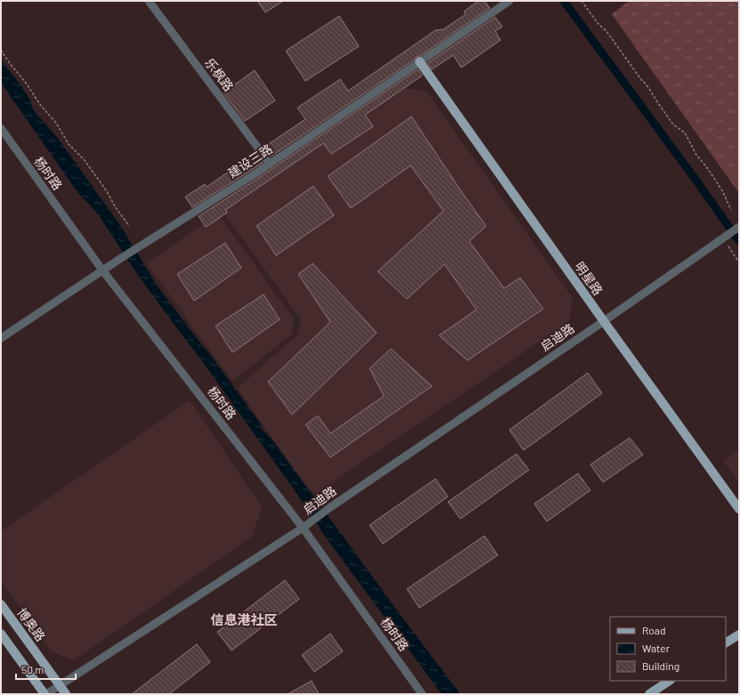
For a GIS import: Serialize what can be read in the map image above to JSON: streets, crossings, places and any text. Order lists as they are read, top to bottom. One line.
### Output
{"streets":{"main road":["明星路","博奥路"],"street":["乐枫路","建设三路","杨时路","启迪路"]},"crossings":[["乐枫路","建设三路"],["建设三路","杨时路"],["建设三路","明星路"],["杨时路","启迪路"],["明星路","启迪路"],["启迪路","博奥路"]],"districts":["信息港社区"],"legend":["Road","Water","Building"],"scale_bar":"50 m"}
